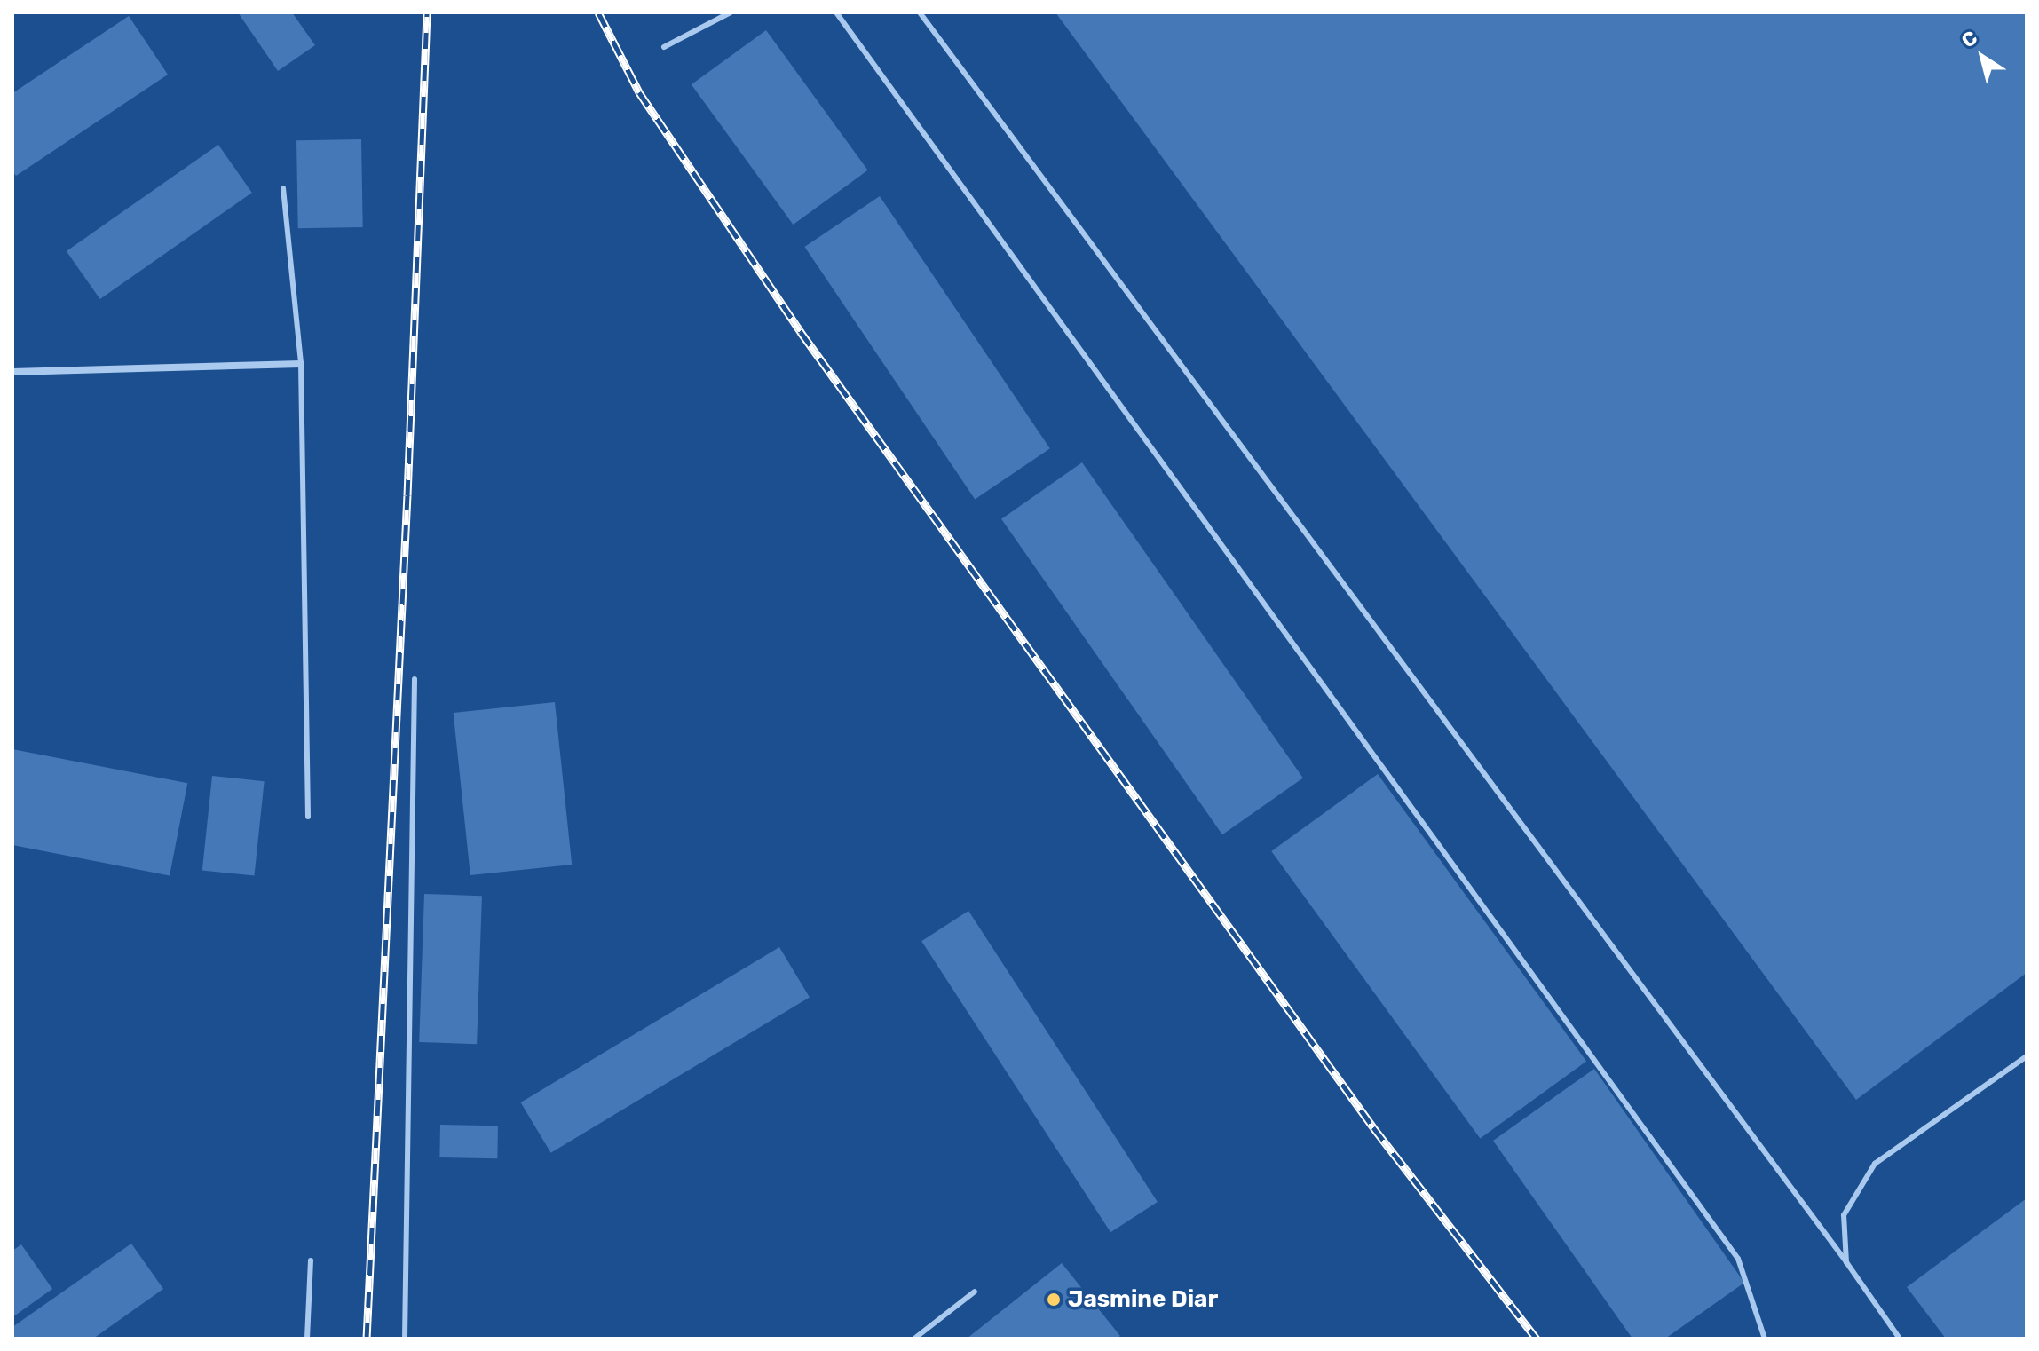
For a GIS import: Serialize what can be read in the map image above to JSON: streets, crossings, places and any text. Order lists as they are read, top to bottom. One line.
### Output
{"places":["Jasmine Diar"],"north":"top left"}
